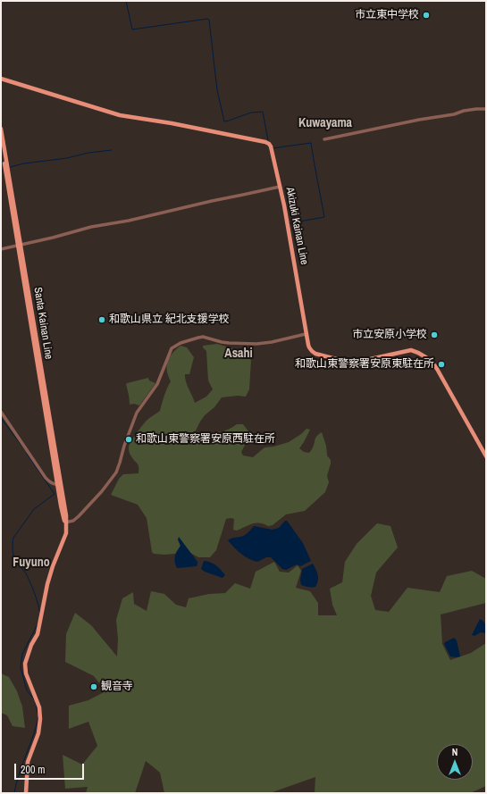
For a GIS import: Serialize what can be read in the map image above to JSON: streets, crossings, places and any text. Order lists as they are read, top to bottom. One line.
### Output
{"streets":{"main road":["Akizuki Kainan Line","Santa Kainan Line"]},"districts":["Kuwayama","Asahi","Fuyuno"],"places":["市立東中学校","和歌山県立 紀北支援学校","市立安原小学校","和歌山東警察署安原東駐在所","和歌山東警察署安原西駐在所","観音寺"],"scale_bar":"200 m","north":"top"}
